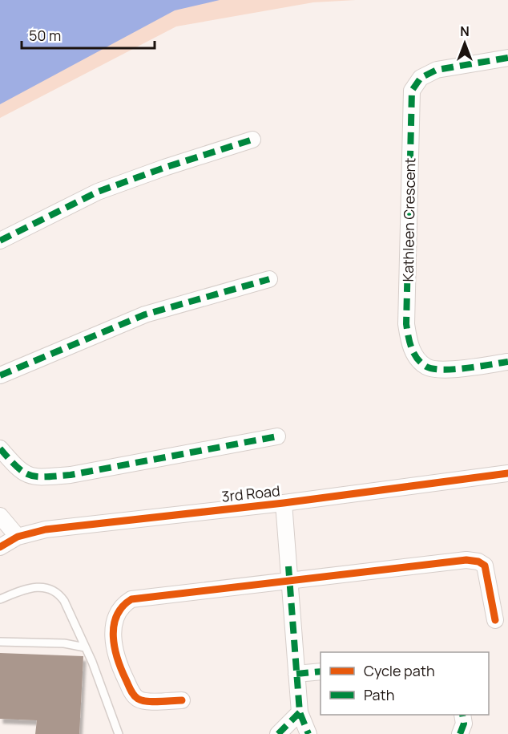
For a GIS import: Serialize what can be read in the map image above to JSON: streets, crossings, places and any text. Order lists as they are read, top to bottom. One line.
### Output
{"streets":{"street":["Kathleen Crescent","3rd Road"]},"legend":["Cycle path","Path"],"scale_bar":"50 m","north":"top"}
